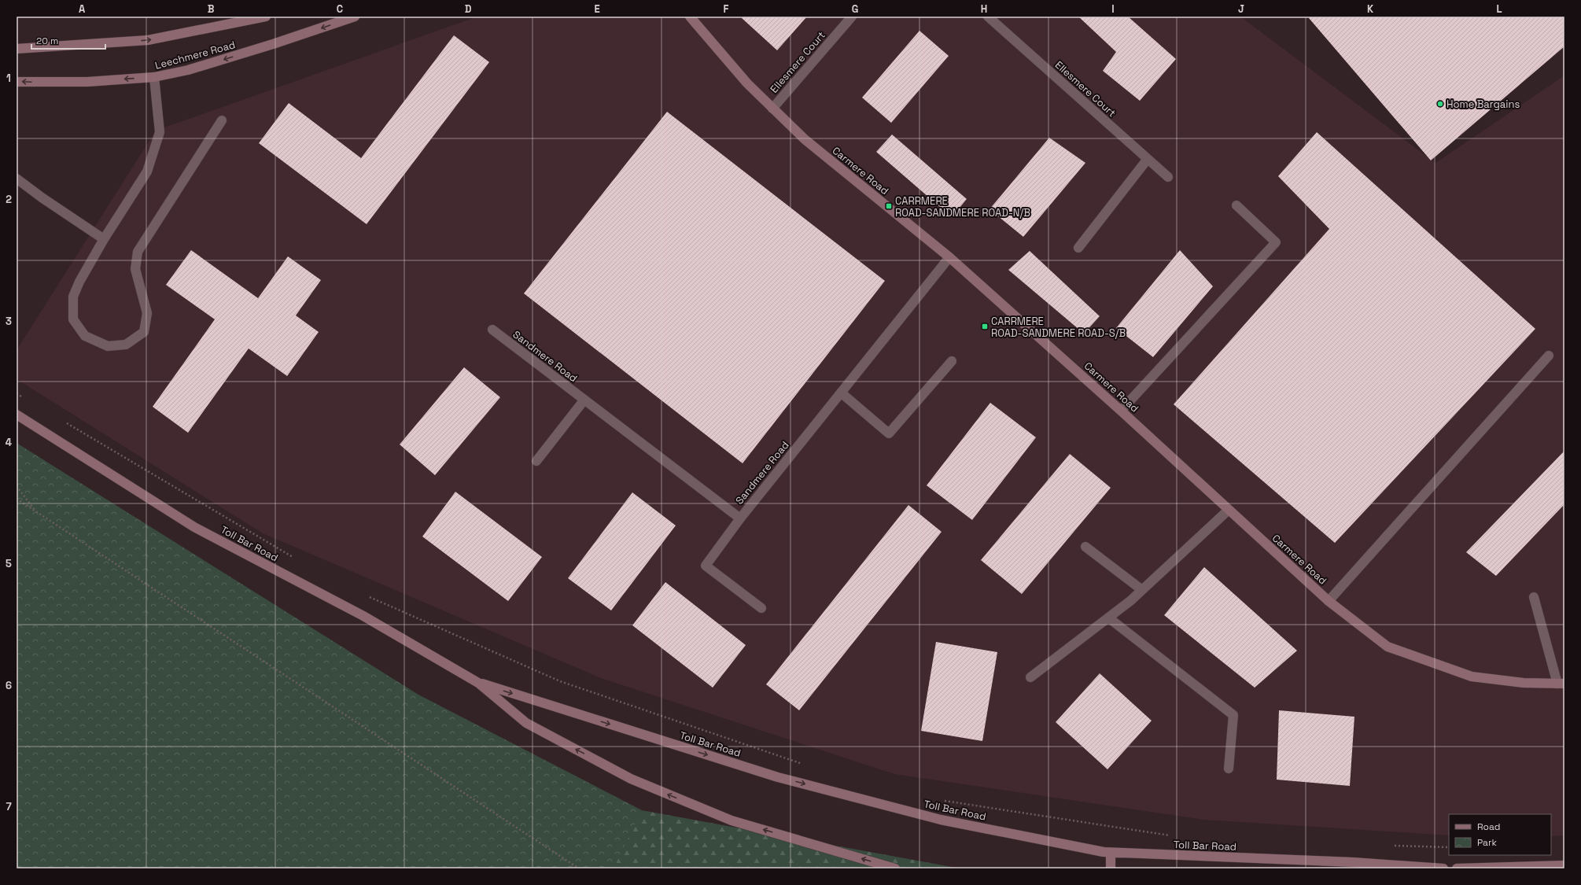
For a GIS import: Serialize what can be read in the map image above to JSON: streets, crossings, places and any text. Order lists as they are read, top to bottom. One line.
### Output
{"streets":{"main road":["Leechmere Road","Carmere Road","Toll Bar Road"],"lane":["Ellesmere Court","Sandmere Road"]},"crossings":[["Ellesmere Court","Carmere Road"],["Carmere Road","Sandmere Road"]],"places":{"other":["Home Bargains"],"transit":["CARRMERE ROAD-SANDMERE ROAD-N/B","CARRMERE ROAD-SANDMERE ROAD-S/B"]},"legend":["Road","Park"],"scale_bar":"20 m","grid":{"columns":["A","B","C","D","E","F","G","H","I","J","K","L"],"rows":["1","2","3","4","5","6","7"]}}
